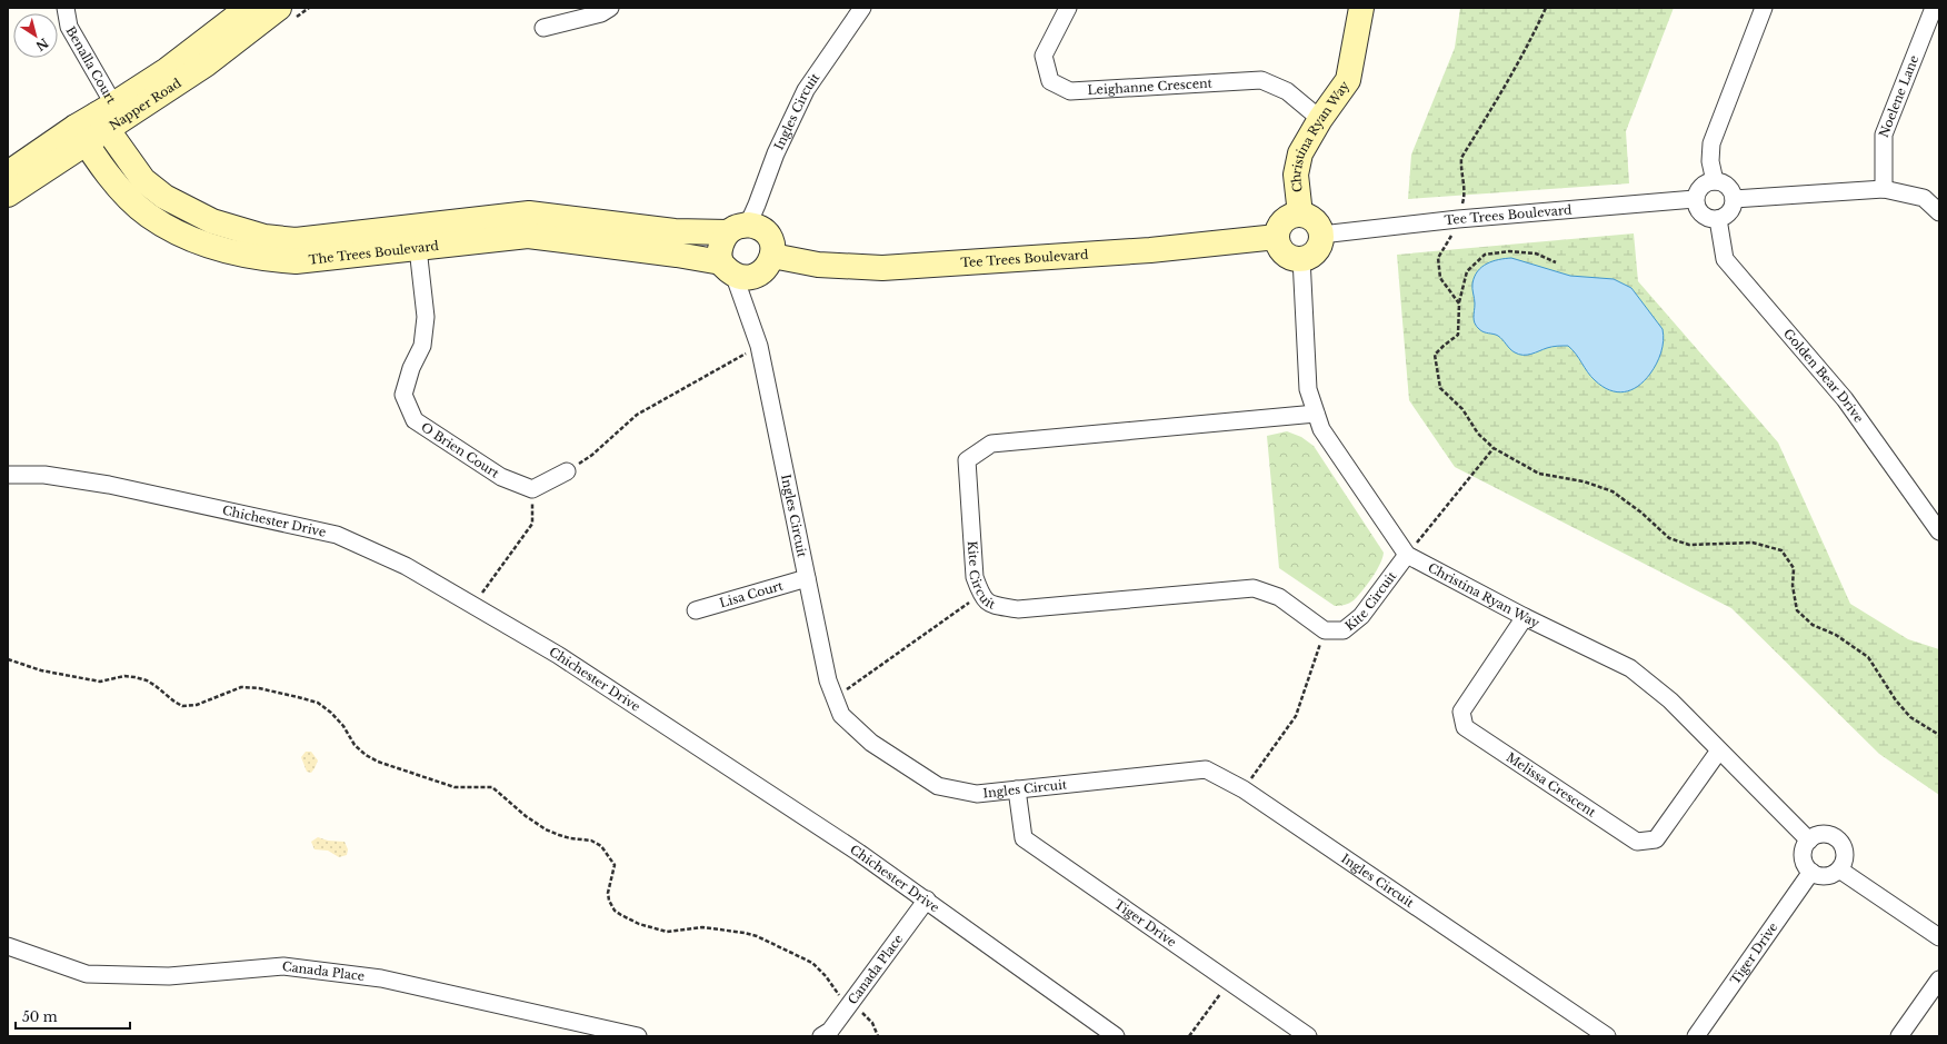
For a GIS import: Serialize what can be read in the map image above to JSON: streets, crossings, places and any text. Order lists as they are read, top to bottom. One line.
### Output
{"streets":{"street":["Benalla Court","Leighanne Crescent","Noelene Lane","Napper Road","Ingles Circuit","Christina Ryan Way","Tee Trees Boulevard","The Trees Boulevard","Golden Bear Drive","O Brien Court","Chichester Drive","Kite Circuit","Lisa Court","Melissa Crescent","Tiger Drive","Canada Place"]},"crossings":[["Benalla Court","Napper Road"],["Benalla Court","The Trees Boulevard"],["Leighanne Crescent","Christina Ryan Way"],["Napper Road","The Trees Boulevard"],["Ingles Circuit","Tee Trees Boulevard"],["Ingles Circuit","The Trees Boulevard"],["Ingles Circuit","Lisa Court"],["Ingles Circuit","Tiger Drive"],["Christina Ryan Way","Tee Trees Boulevard"],["Christina Ryan Way","Kite Circuit"],["Christina Ryan Way","Melissa Crescent"],["Christina Ryan Way","Tiger Drive"],["Tee Trees Boulevard","The Trees Boulevard"],["Tee Trees Boulevard","Golden Bear Drive"],["The Trees Boulevard","O Brien Court"],["Chichester Drive","Canada Place"]],"scale_bar":"50 m","north":"bottom right"}
